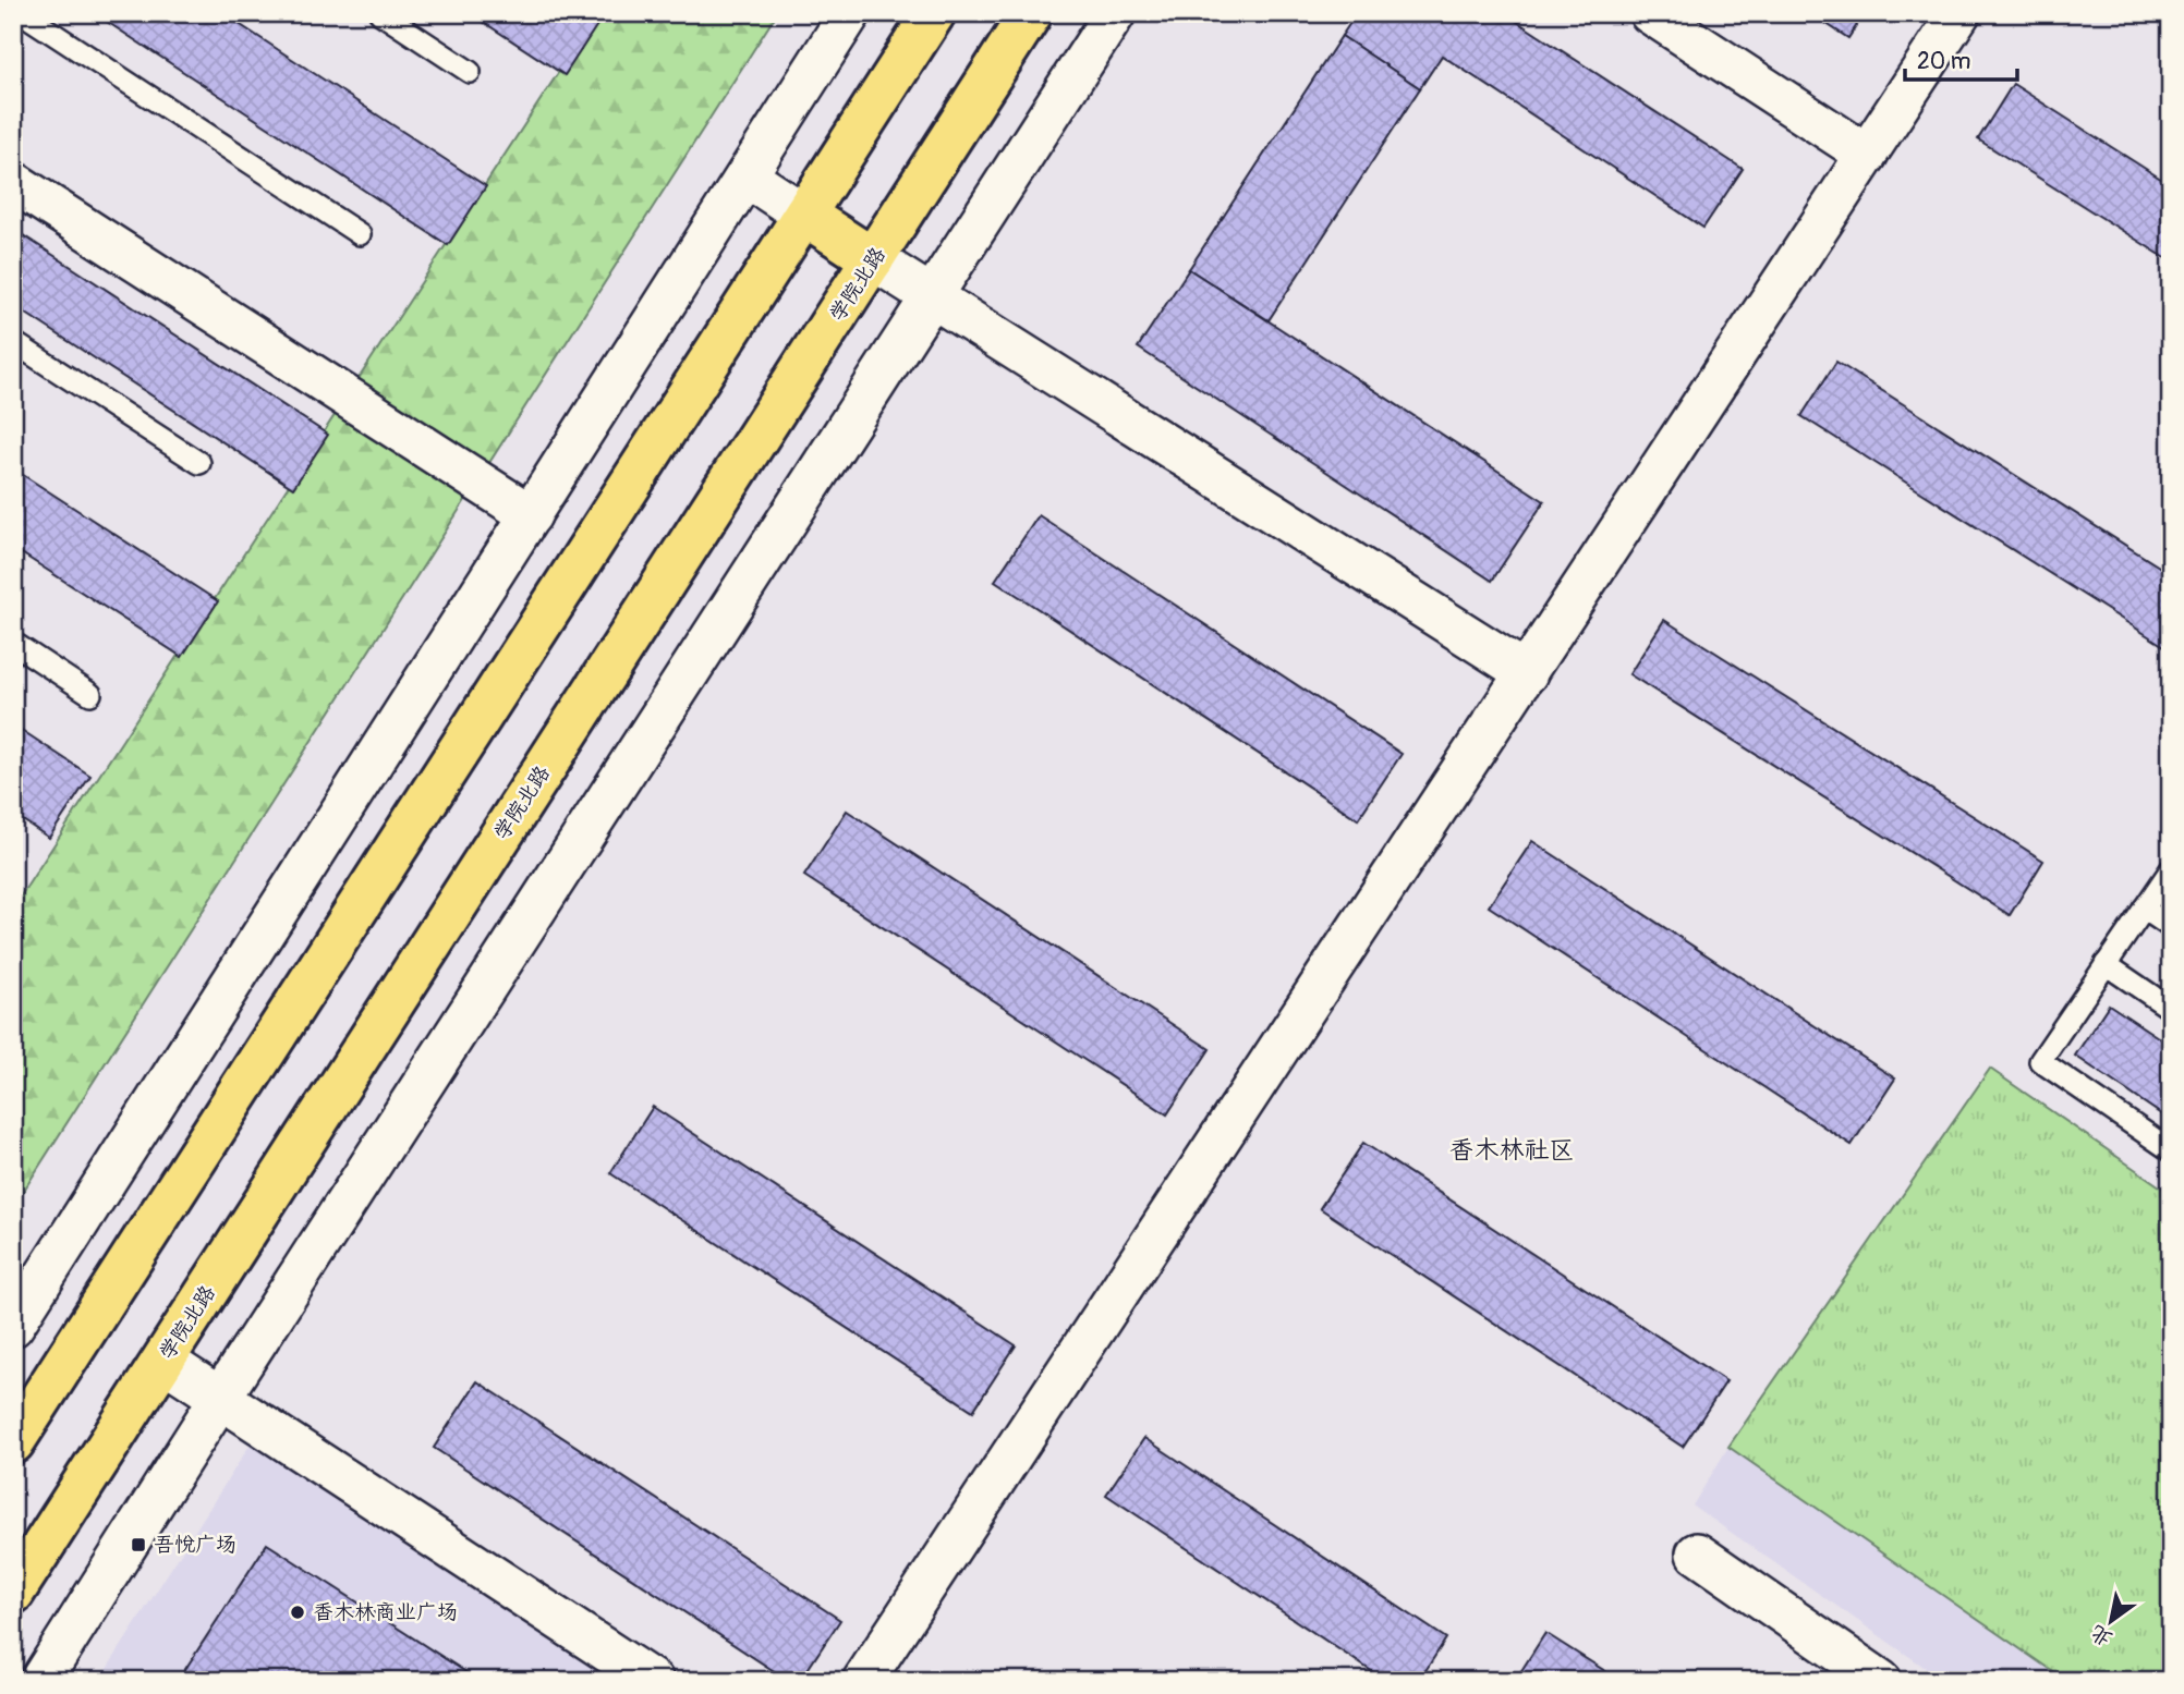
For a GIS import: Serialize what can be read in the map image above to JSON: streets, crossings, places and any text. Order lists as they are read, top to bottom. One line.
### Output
{"streets":{"main road":["学院北路"]},"districts":["香木林社区"],"places":{"transit":["吾悦广场"],"other":["香木林商业广场"]},"scale_bar":"20 m","north":"bottom left"}
